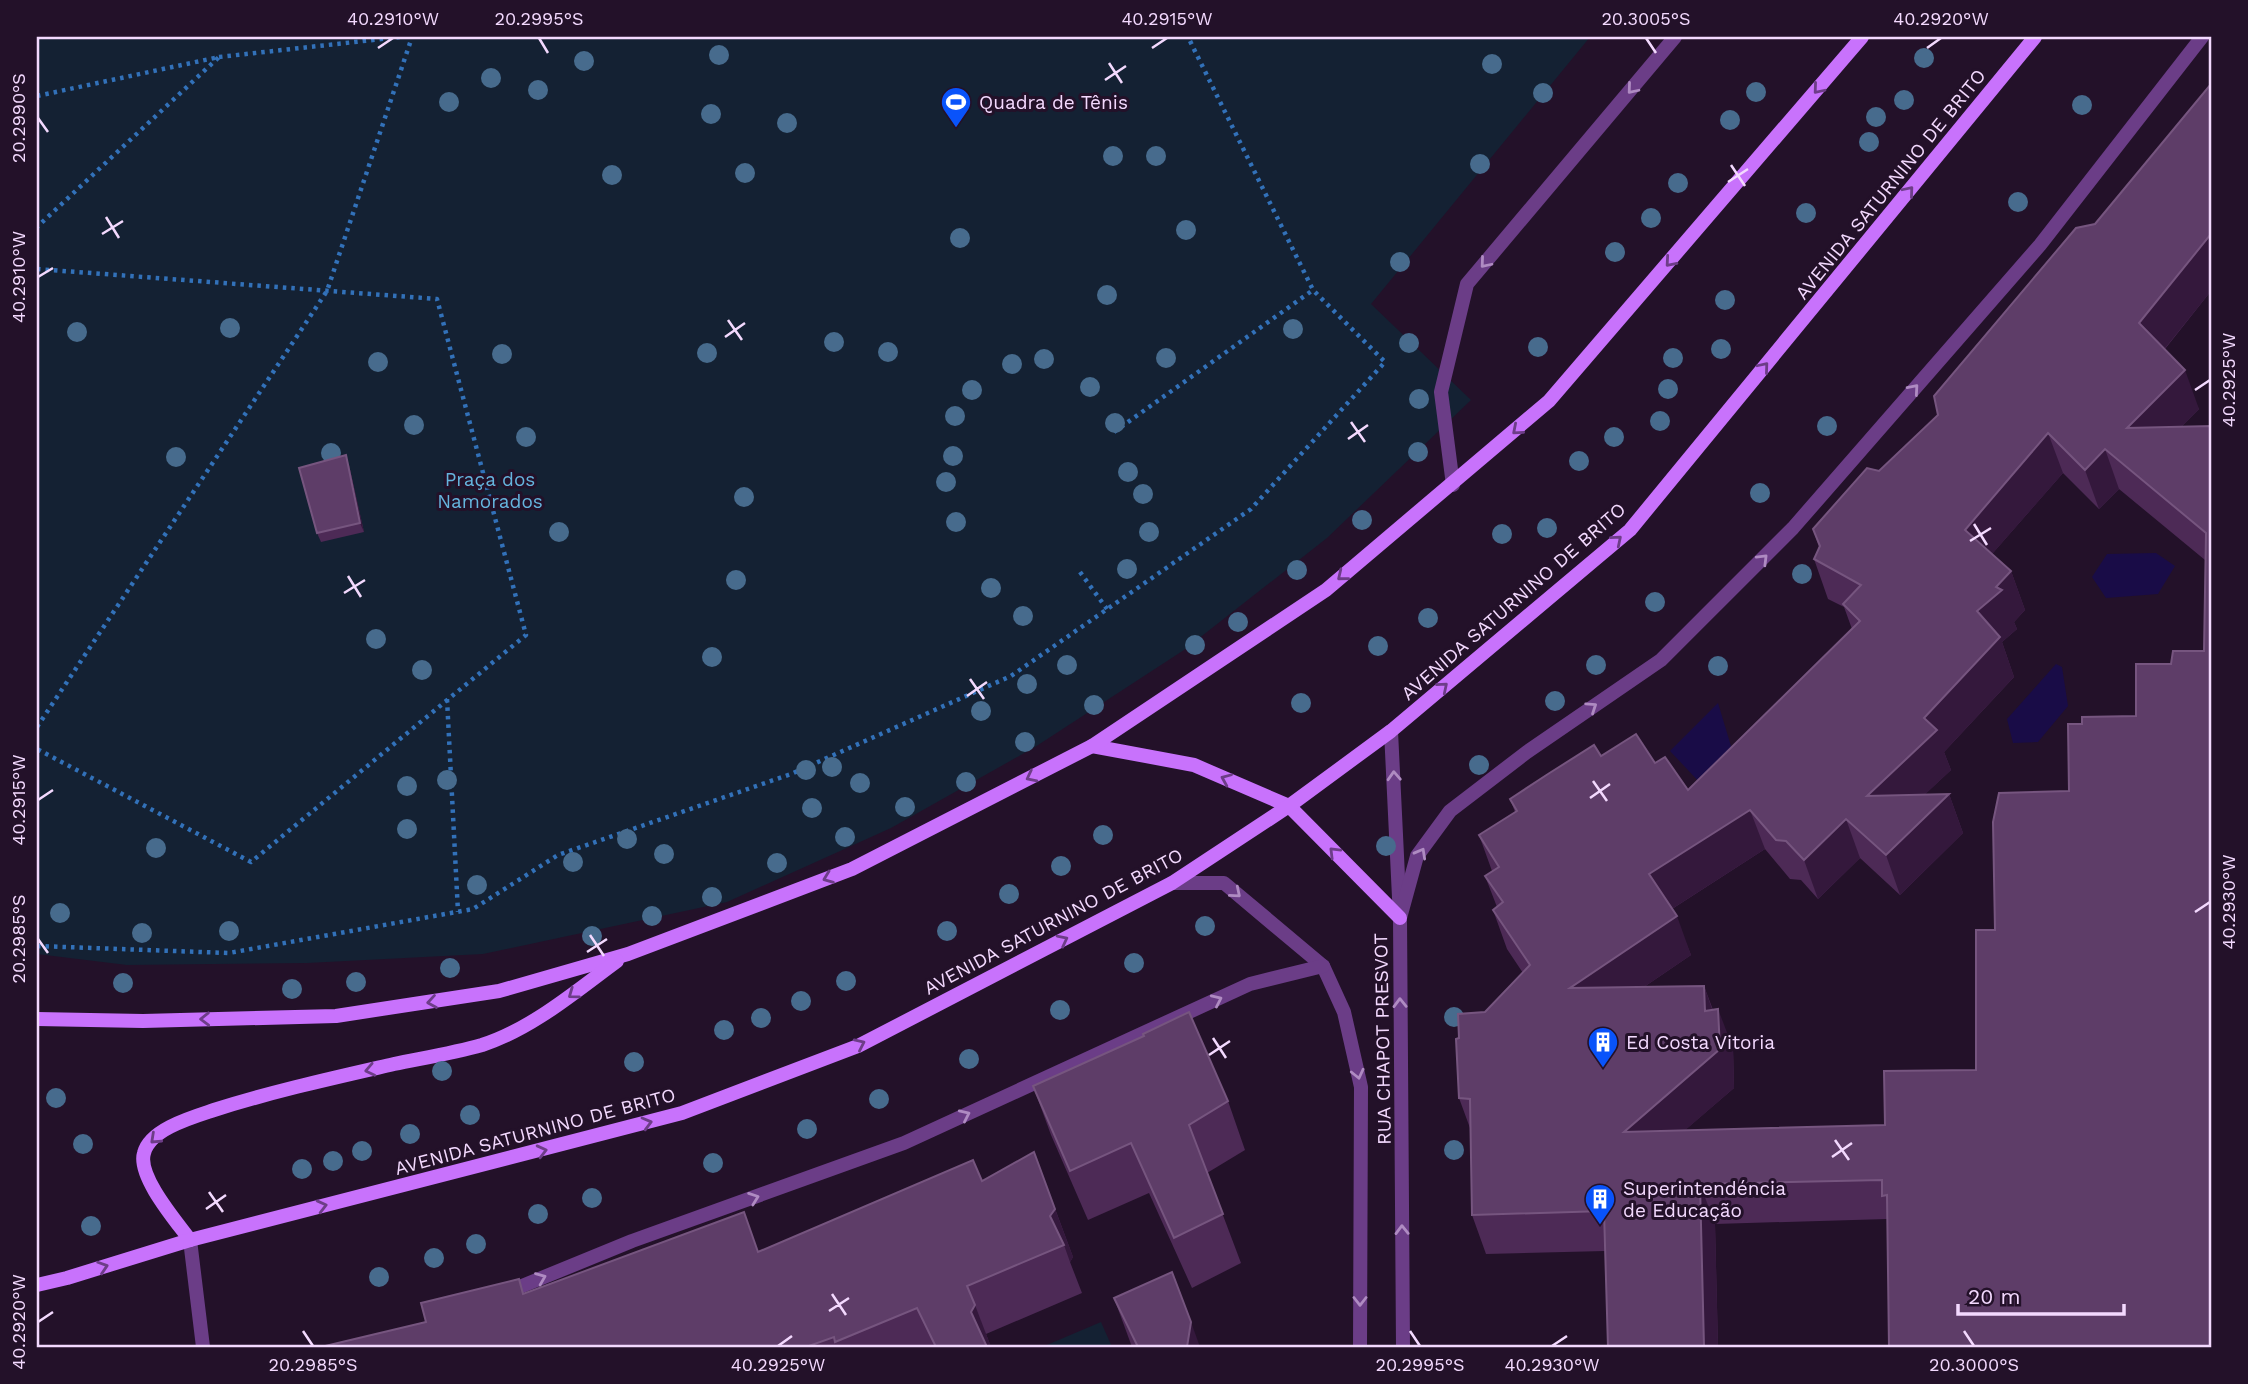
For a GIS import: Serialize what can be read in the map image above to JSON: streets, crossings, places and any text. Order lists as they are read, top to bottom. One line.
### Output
{"streets":{"main road":["AVENIDA SATURNINO DE BRITO"],"street":["RUA CHAPOT PRESVOT"]},"crossings":[["AVENIDA SATURNINO DE BRITO","RUA CHAPOT PRESVOT"]],"one_way":["AVENIDA SATURNINO DE BRITO"],"parks":["Praça dos Namorados"],"places":{"sports":["Quadra de Tênis"],"building":["Ed Costa Vitoria","Superintendéncia de Educação"]},"scale_bar":"20 m","coordinates":["40.2910°W","20.2995°S","40.2915°W","20.3005°S","40.2920°W","20.2990°S","40.2925°W","40.2930°W","20.2985°S","20.3000°S"]}
